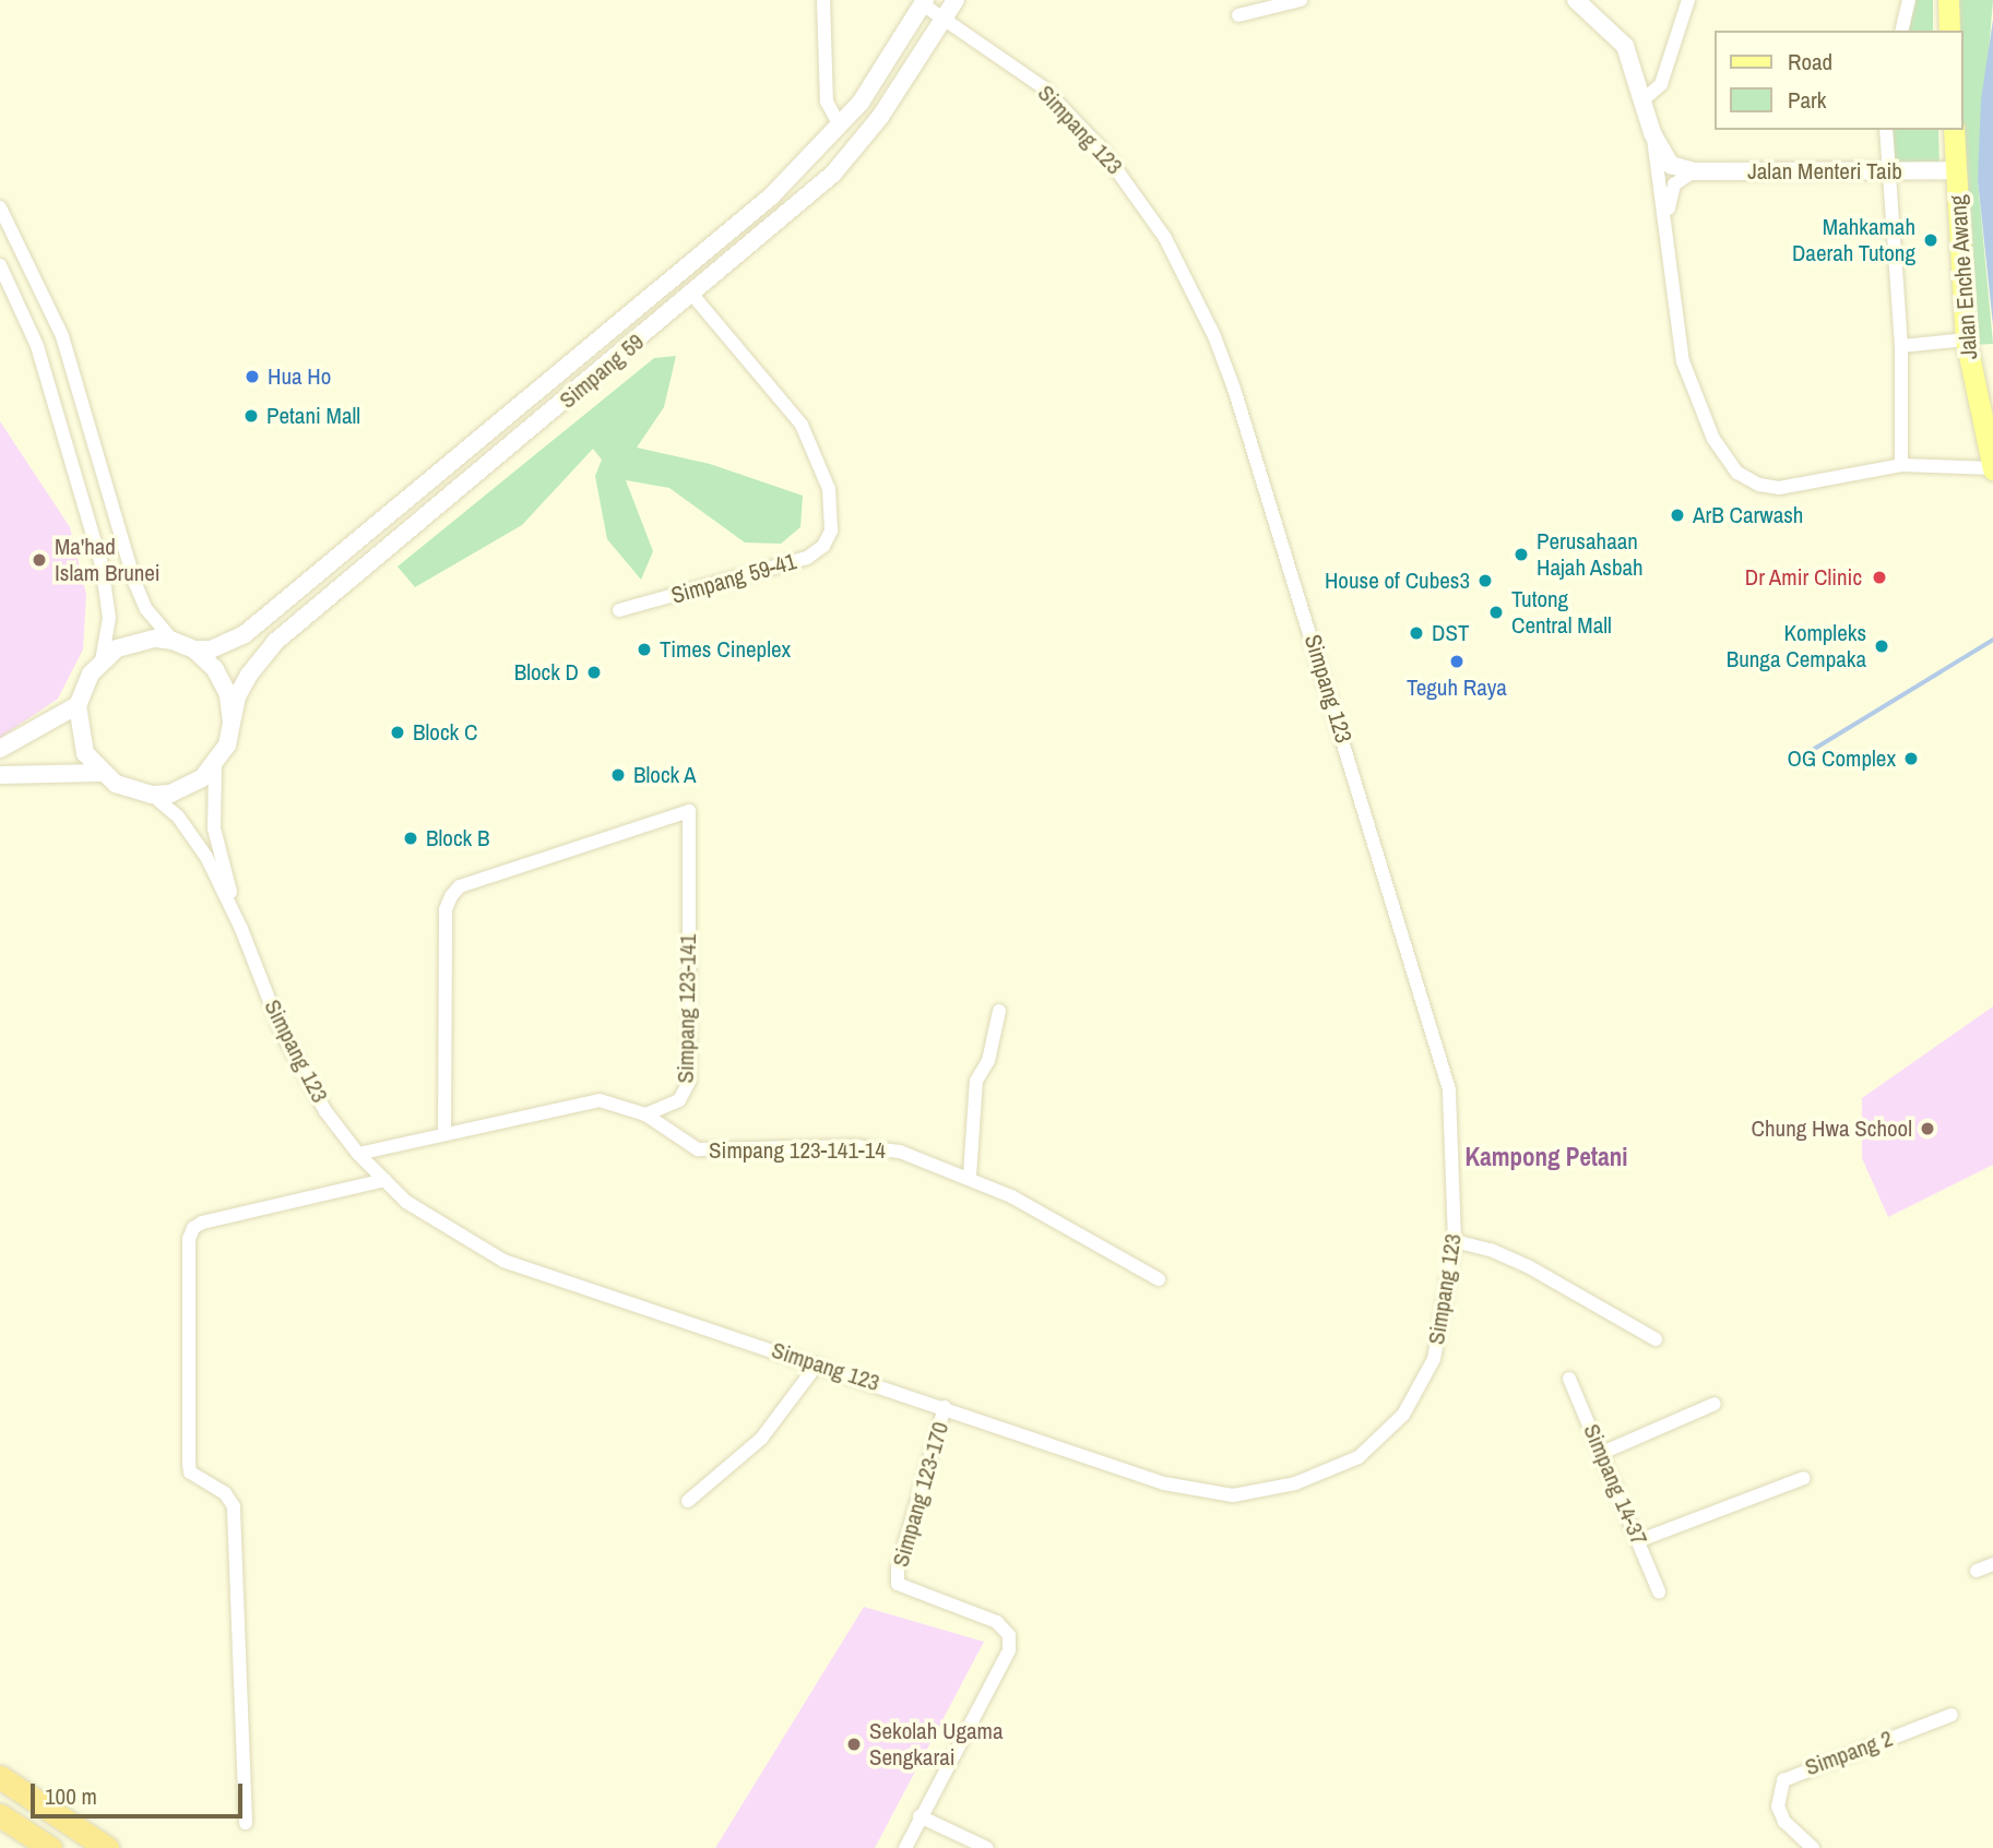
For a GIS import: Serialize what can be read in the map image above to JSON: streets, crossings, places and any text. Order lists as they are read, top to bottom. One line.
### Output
{"streets":{"main road":["Jalan Enche Awang"],"street":["Simpang 123","Jalan Menteri Taib","Simpang 59","Simpang 59-41","Simpang 123-141","Simpang 123-141-14","Simpang 14-37","Simpang 123-170","Simpang 2"]},"crossings":[["Simpang 123","Simpang 59"],["Simpang 123","Simpang 123-170"],["Jalan Menteri Taib","Jalan Enche Awang"],["Simpang 59","Simpang 59-41"],["Simpang 123-141","Simpang 123-141-14"]],"districts":["Kampong Petani"],"places":["Mahkamah Daerah Tutong","Hua Ho","Petani Mall","ArB Carwash","Perusahaan Hajah Asbah","Ma'had Islam Brunei","Dr Amir Clinic","House of Cubes3","Tutong Central Mall","DST","Kompleks Bunga Cempaka","Times Cineplex","Teguh Raya","Block D","Block C","OG Complex","Block A","Block B","Chung Hwa School","Sekolah Ugama Sengkarai"],"legend":["Road","Park"],"scale_bar":"100 m"}
